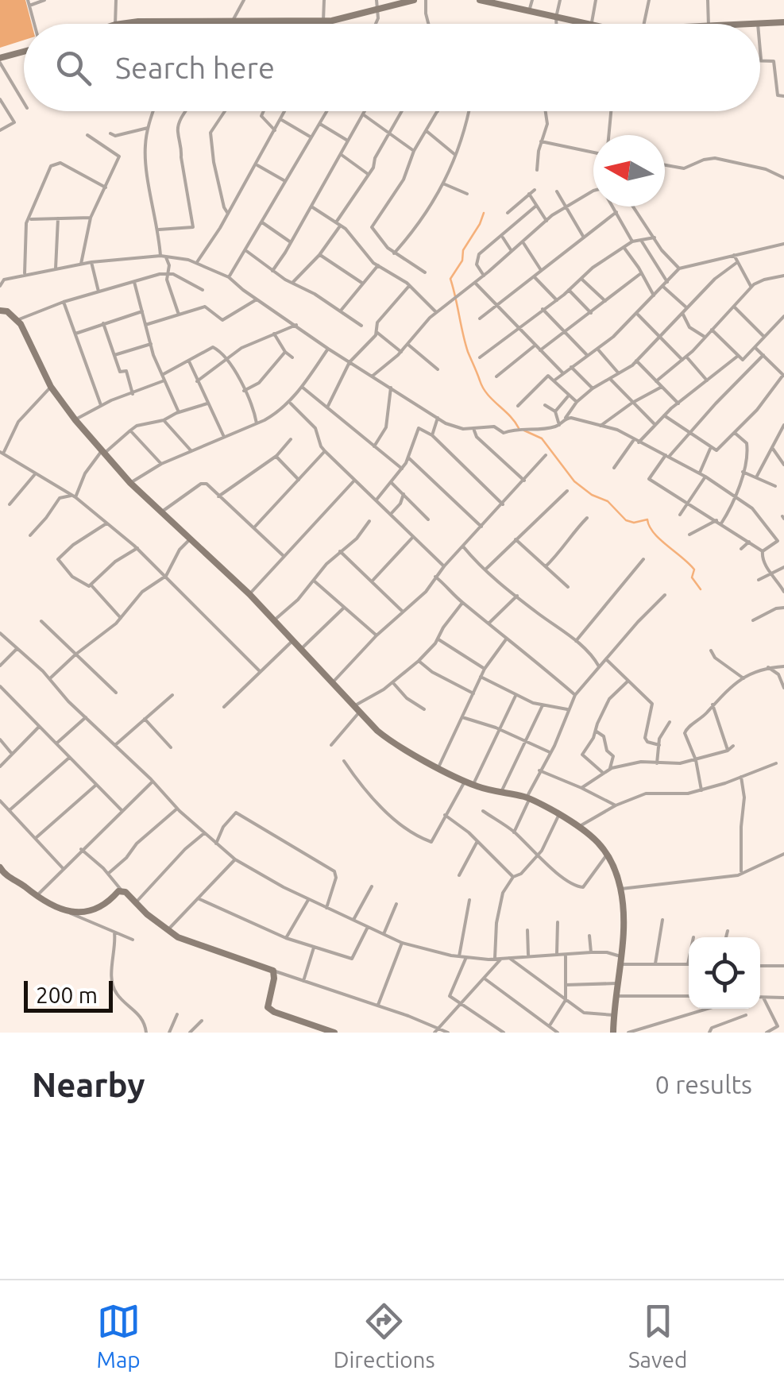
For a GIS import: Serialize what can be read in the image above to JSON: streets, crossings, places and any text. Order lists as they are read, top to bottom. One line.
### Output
{"scale_bar":"200 m","north":"left","page":{"search":"Search here","scale":"200 m","heading":["Nearby","0 results"],"nav":["Map","Directions","Saved"]}}
